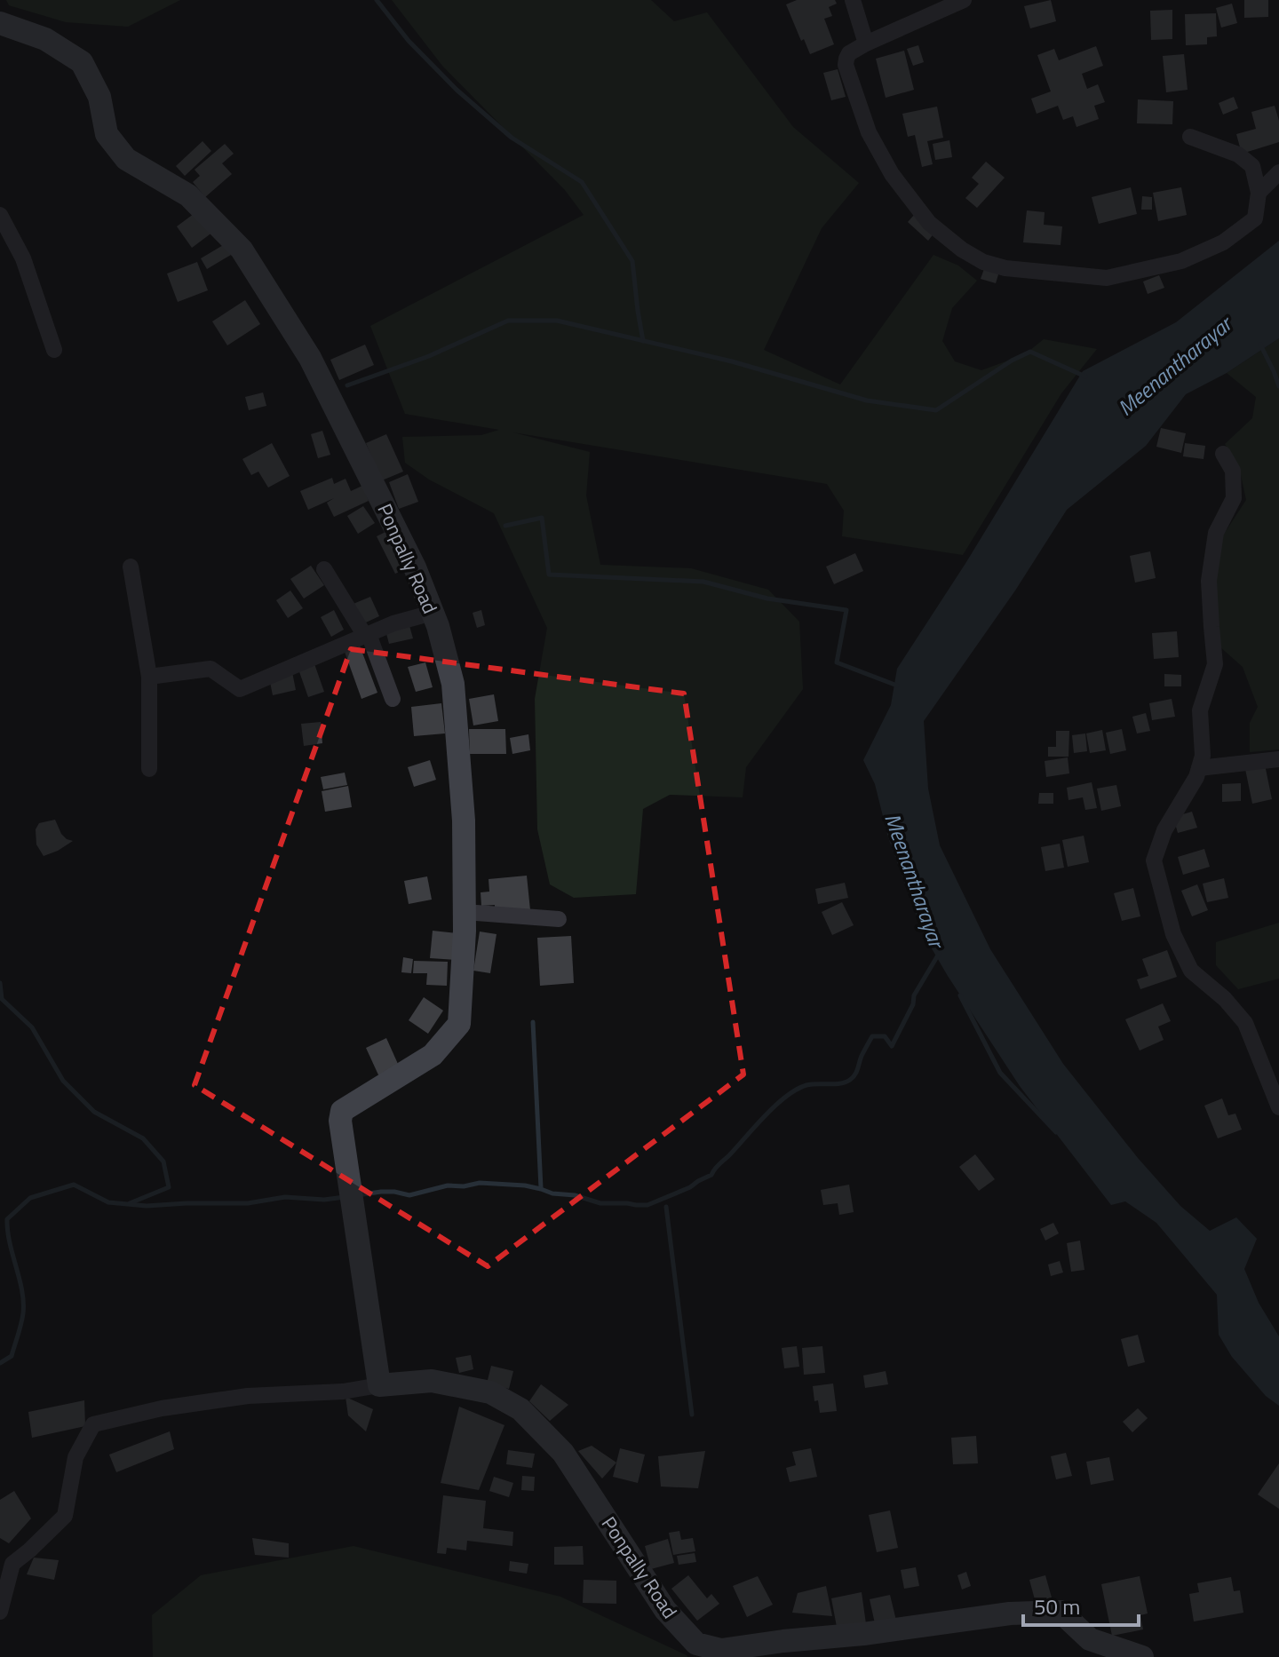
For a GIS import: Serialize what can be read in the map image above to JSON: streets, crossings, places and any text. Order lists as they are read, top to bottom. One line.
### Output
{"streets":{"main road":["Ponpally Road"]},"water":["Meenantharayar"],"scale_bar":"50 m"}
